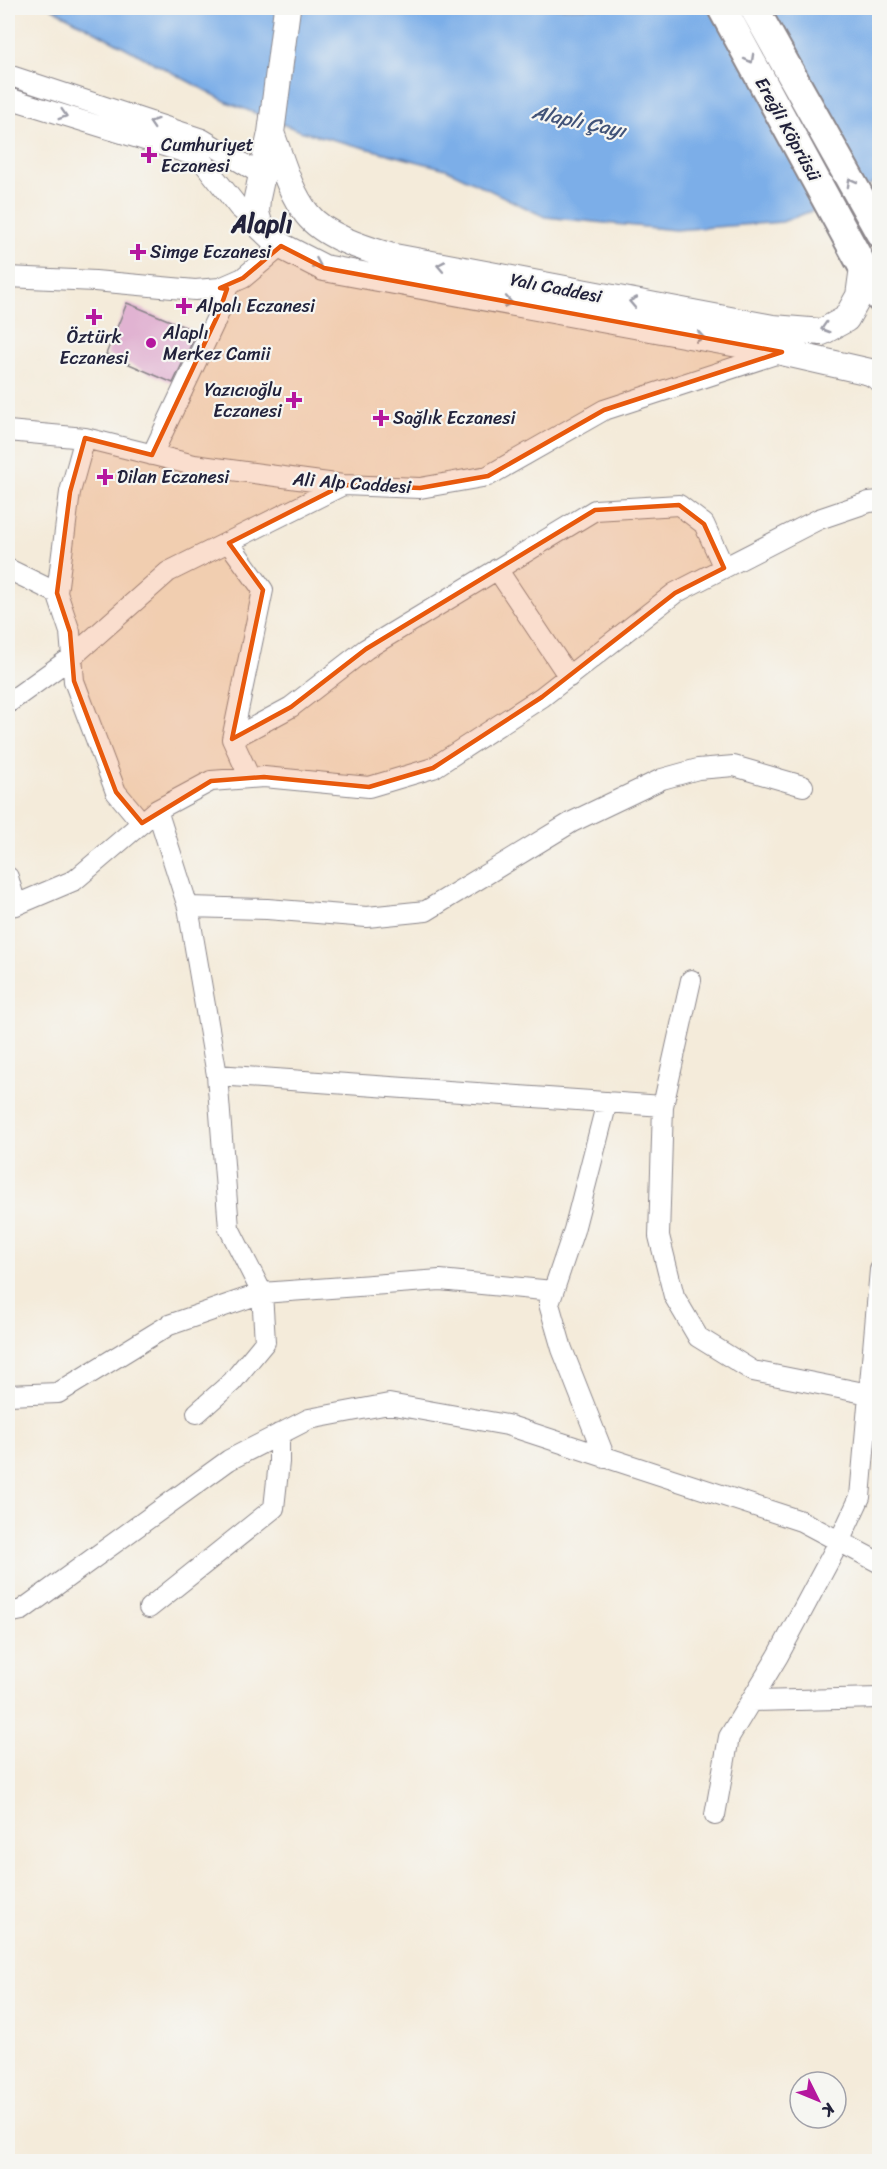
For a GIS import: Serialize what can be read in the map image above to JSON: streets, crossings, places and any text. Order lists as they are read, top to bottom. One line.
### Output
{"streets":{"highway":["Ereğli Köprüsü"],"main road":["Yalı Caddesi"],"street":["Ali Alp Caddesi"]},"crossings":[["Ereğli Köprüsü","Yalı Caddesi"],["Yalı Caddesi","Ali Alp Caddesi"]],"districts":["Alaplı"],"water":["Alaplı Çayı"],"places":{"health":["Cumhuriyet Eczanesi","Simge Eczanesi","Alpalı Eczanesi","Öztürk Eczanesi","Yazıcıoğlu Eczanesi","Sağlık Eczanesi","Dilan Eczanesi"],"other":["Alaplı Merkez Camii"]},"north":"bottom right"}
